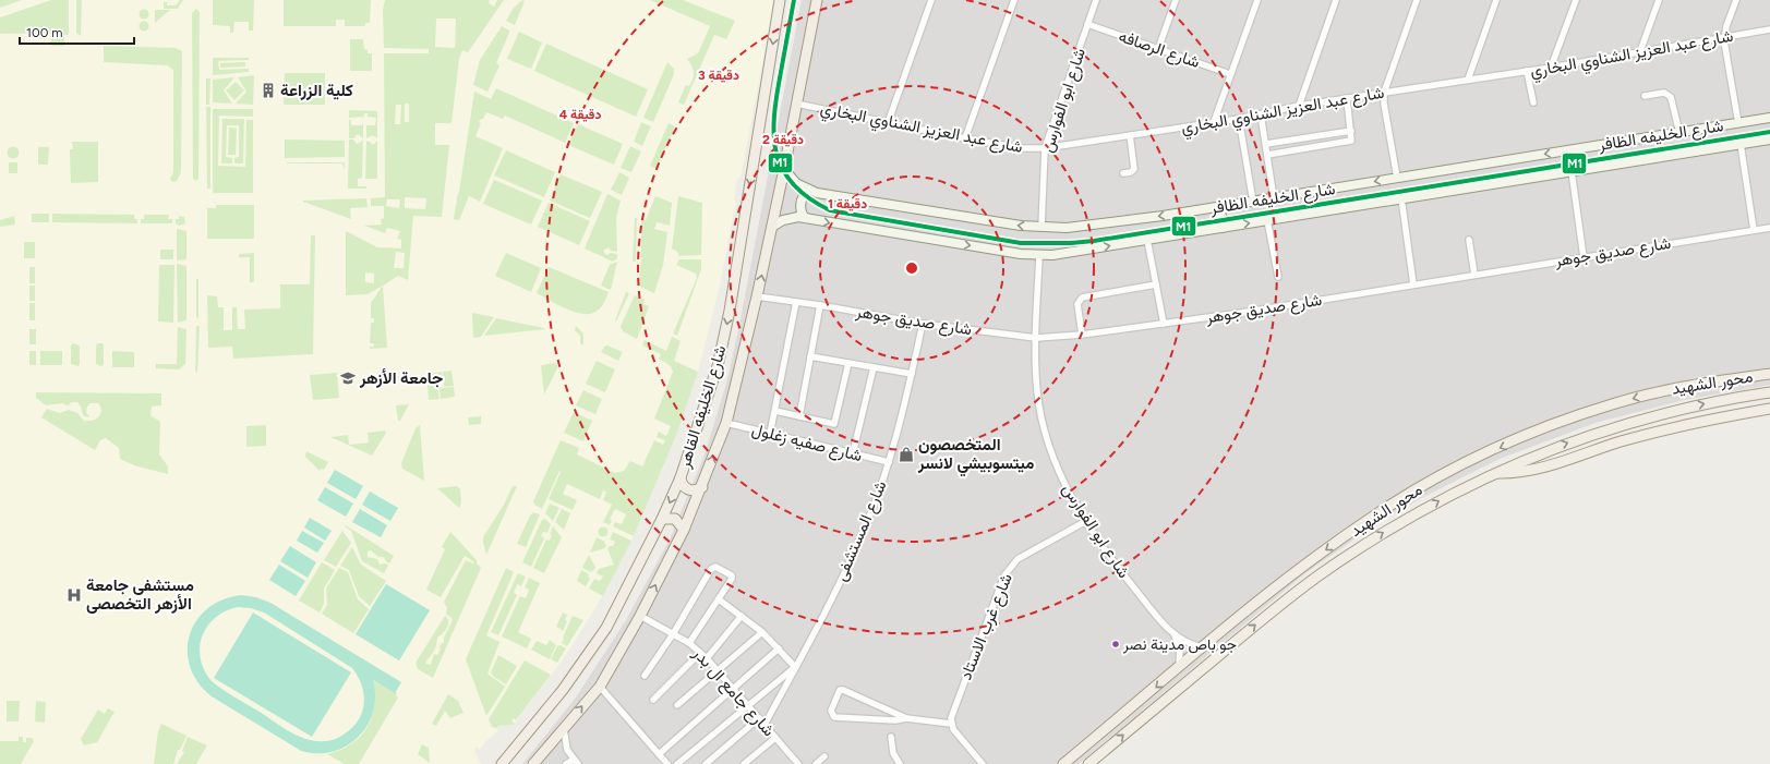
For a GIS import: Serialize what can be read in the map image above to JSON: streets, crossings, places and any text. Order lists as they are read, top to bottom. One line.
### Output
{"streets":{"main road":["محور الشهيد","شارع الخليفه القاهر"],"street":["شارع الرصافه","شارع عبد العزيز الشناوي البخاري","شارع ابو الفوارس","شارع الخليفه الظافر","شارع صديق جوهر","شارع صفيه زغلول","شارع المستشفى","شارع غرب الاستاد","شارع جامع ال بدر"]},"crossings":[["شارع الرصافه","شارع ابو الفوارس"],["شارع عبد العزيز الشناوي البخاري","شارع ابو الفوارس"],["شارع عبد العزيز الشناوي البخاري","شارع الخليفه القاهر"],["شارع ابو الفوارس","شارع الخليفه الظافر"],["شارع ابو الفوارس","شارع صديق جوهر"],["شارع ابو الفوارس","محور الشهيد"],["شارع ابو الفوارس","شارع غرب الاستاد"],["شارع الخليفه الظافر","شارع الخليفه القاهر"],["شارع صديق جوهر","شارع الخليفه القاهر"],["شارع صديق جوهر","شارع المستشفى"],["شارع الخليفه القاهر","شارع صفيه زغلول"],["شارع الخليفه القاهر","شارع جامع ال بدر"],["شارع صفيه زغلول","شارع المستشفى"],["شارع المستشفى","شارع جامع ال بدر"]],"places":{"building":["كلية الزراعة"],"school or university":["جامعة الأزهر"],"shop":["المتخصصون ميتسوبيشي لانسر"],"hospital":["مستشفى جامعة الأزهر التخصصى"],"other":["جو باص مدينة نصر"]},"lines":["transit line M1"],"scale_bar":"100 m","rings":["3 دقيقة","4 دقيقة","2 دقيقة","1 دقيقة"]}
